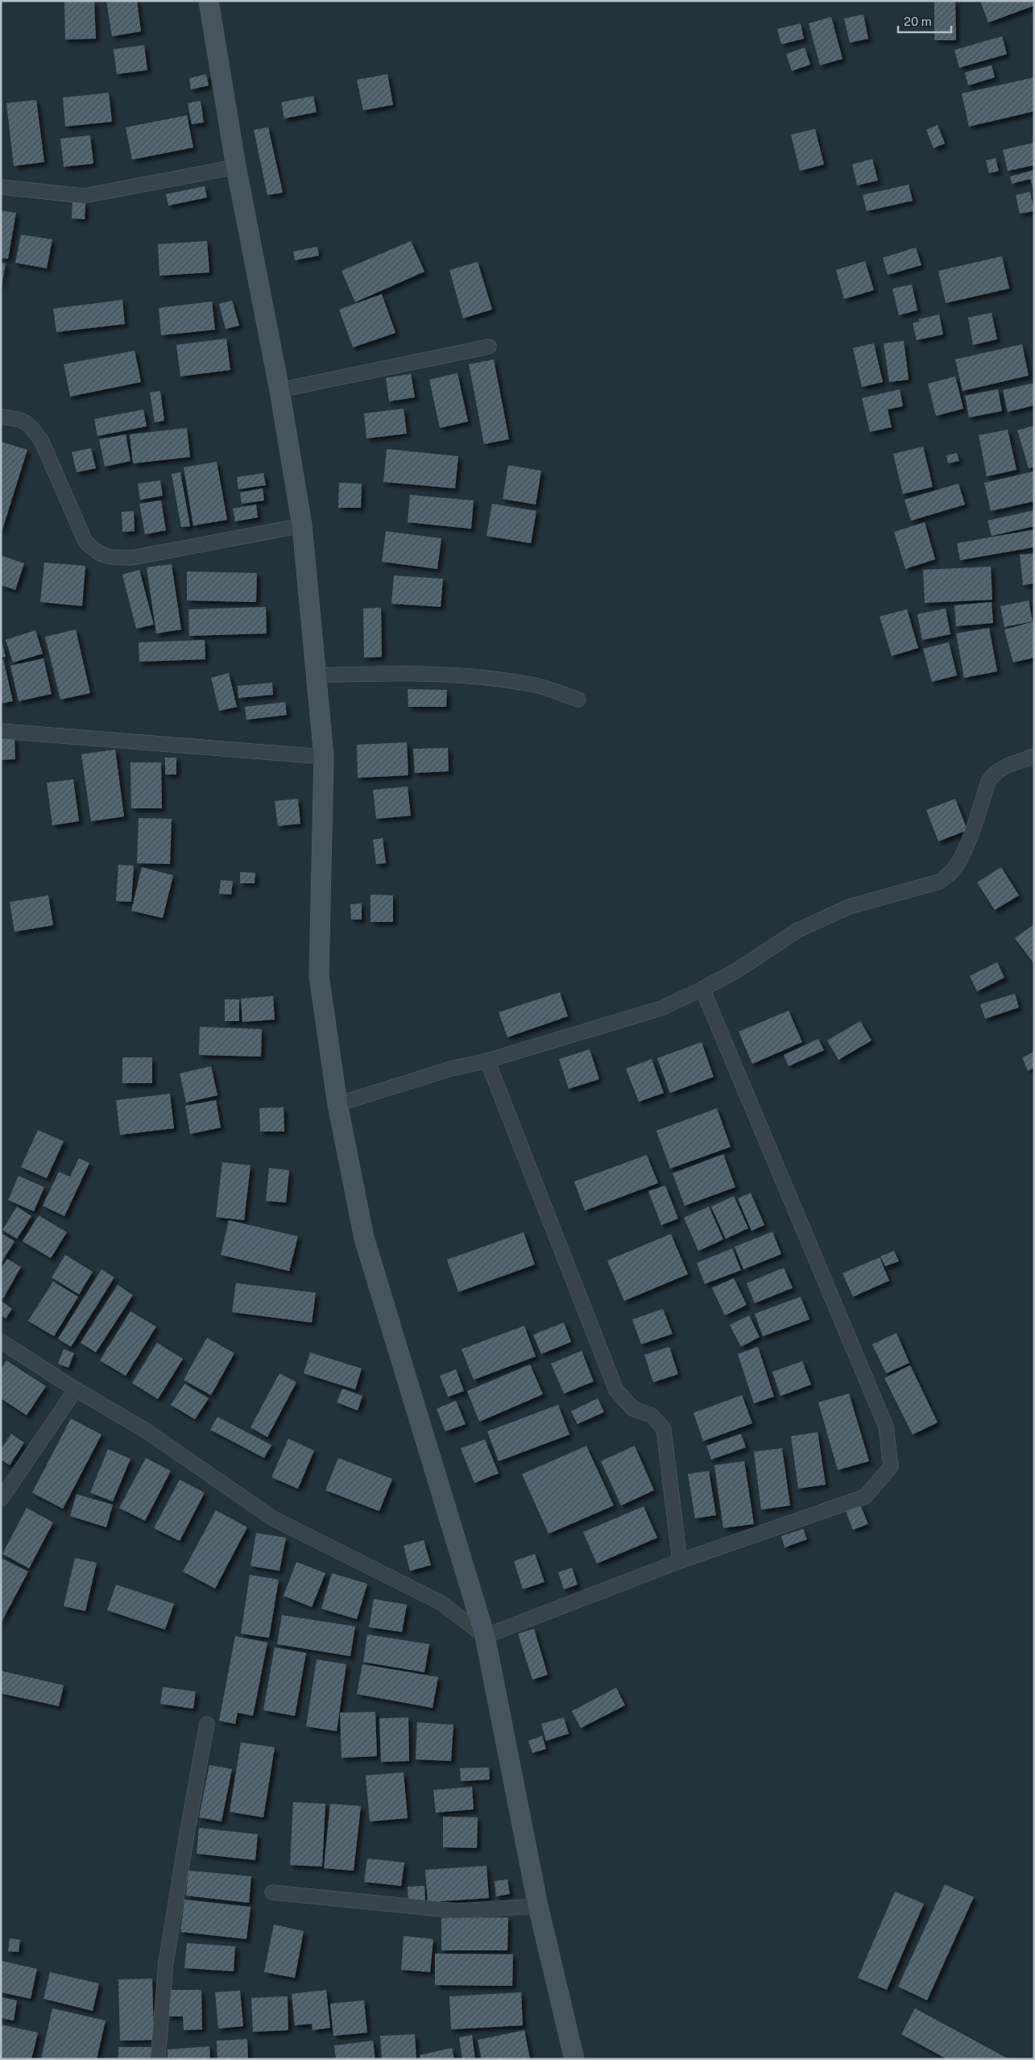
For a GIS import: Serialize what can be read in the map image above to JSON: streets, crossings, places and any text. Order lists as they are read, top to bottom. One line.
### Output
{"scale_bar":"20 m"}
